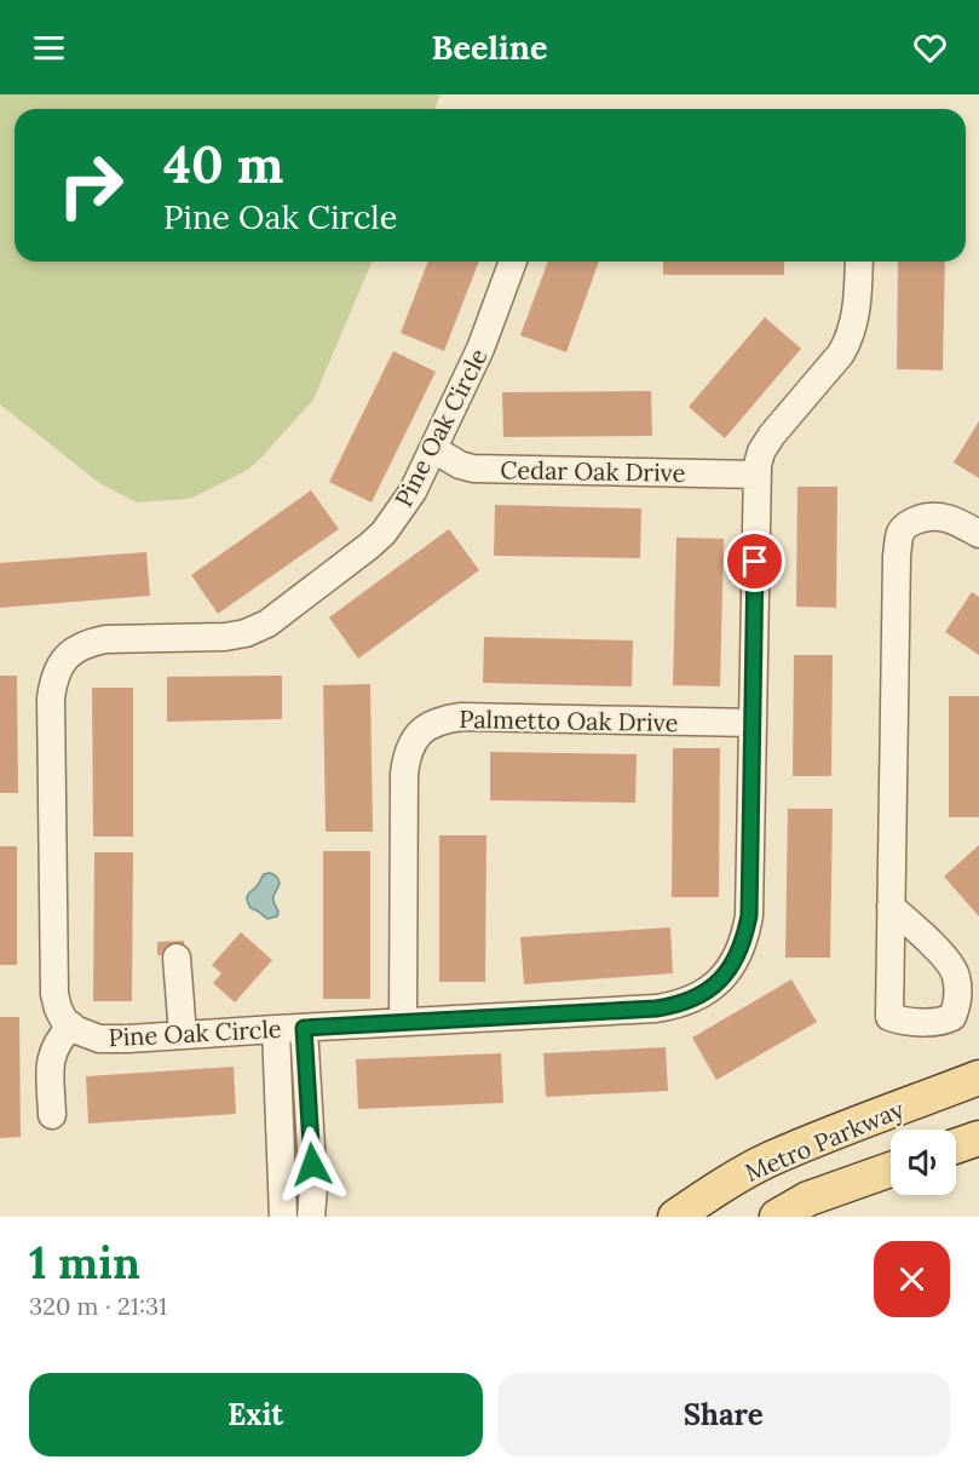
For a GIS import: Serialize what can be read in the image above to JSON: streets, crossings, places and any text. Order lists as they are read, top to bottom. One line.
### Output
{"streets":{"main road":["Metro Parkway"],"street":["Pine Oak Circle","Cedar Oak Drive","Palmetto Oak Drive"]},"crossings":[["Pine Oak Circle","Cedar Oak Drive"],["Pine Oak Circle","Palmetto Oak Drive"]],"page":{"header":"Beeline","turn":["40 m","Pine Oak Circle"],"heading":["1 min","320 m · 21:31"],"buttons":["Exit","Share"]}}
